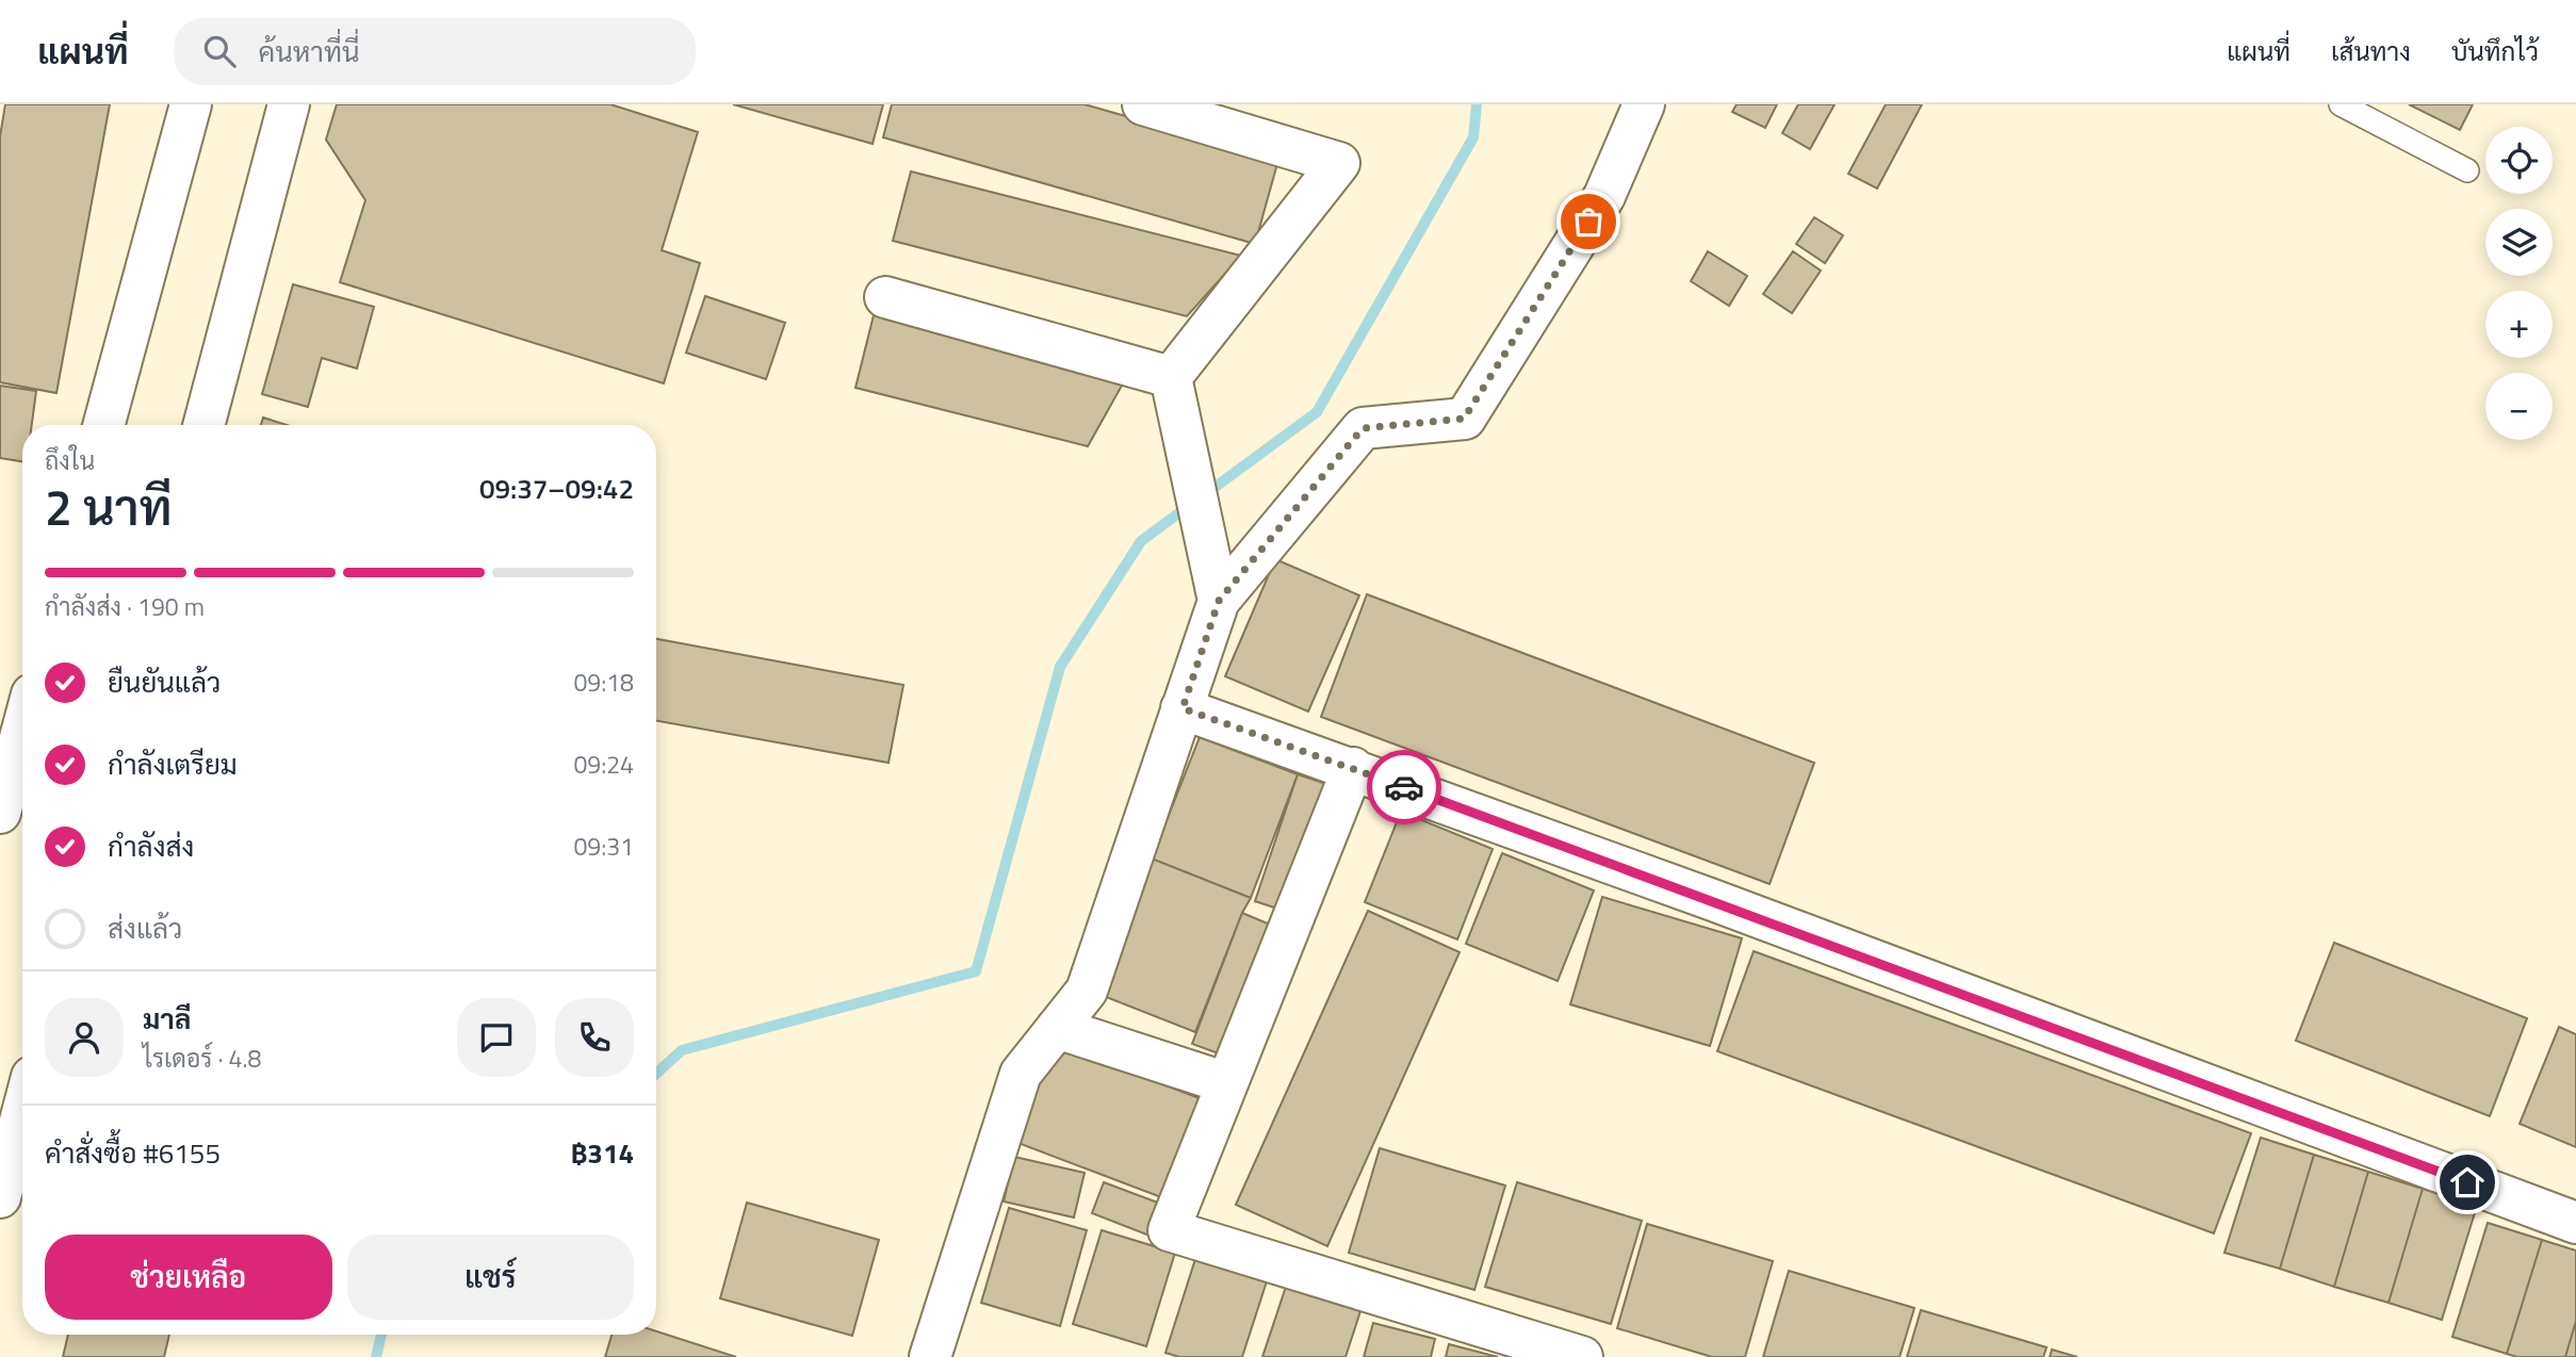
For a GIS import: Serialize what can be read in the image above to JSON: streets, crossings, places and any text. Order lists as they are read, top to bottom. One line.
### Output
{"page":{"header":"แผนที่","search":"ค้นหาที่นี่","nav":["แผนที่","เส้นทาง","บันทึกไว้"],"map_buttons":["+","−"],"heading":["2 นาที","ถึงใน","09:37–09:42"],"panel":["มาลี","ไรเดอร์ · 4.8","คำสั่งซื้อ #6155","฿314"],"bar":"กำลังส่ง · 190 m","list":[["ยืนยันแล้ว","09:18"],["กำลังเตรียม","09:24"],["กำลังส่ง","09:31"],"ส่งแล้ว"],"buttons":["ช่วยเหลือ","แชร์"]}}
